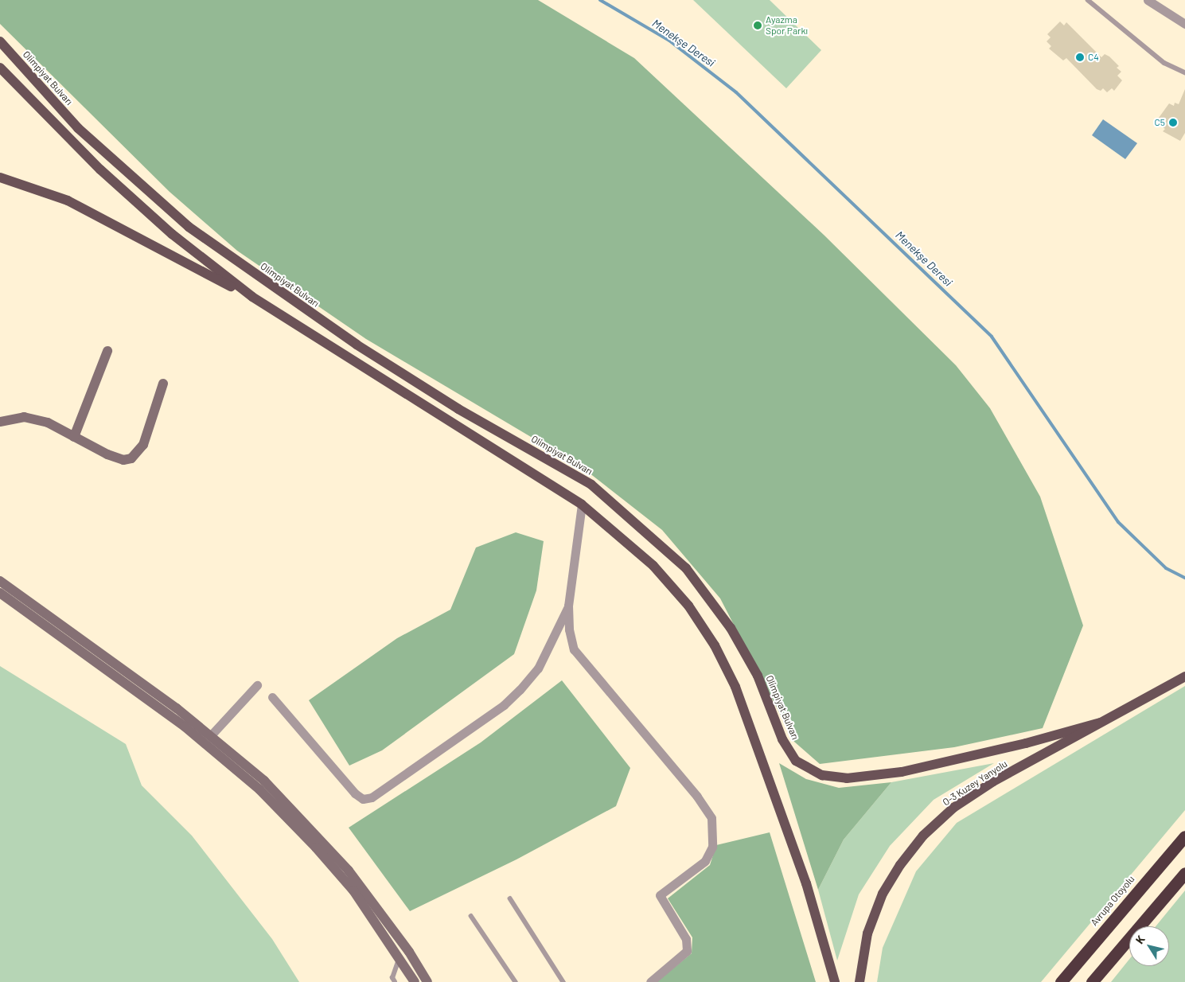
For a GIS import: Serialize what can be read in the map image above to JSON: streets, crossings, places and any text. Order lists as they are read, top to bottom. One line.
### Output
{"streets":{"highway":["Avrupa Otoyolu"],"main road":["Olimpiyat Bulvarı","O-3 Kuzey Yanyolu"]},"crossings":[["Olimpiyat Bulvarı","O-3 Kuzey Yanyolu"]],"water":["Menekşe Deresi"],"places":["Ayazma Spor Parkı","C4","C5"],"north":"top left"}
